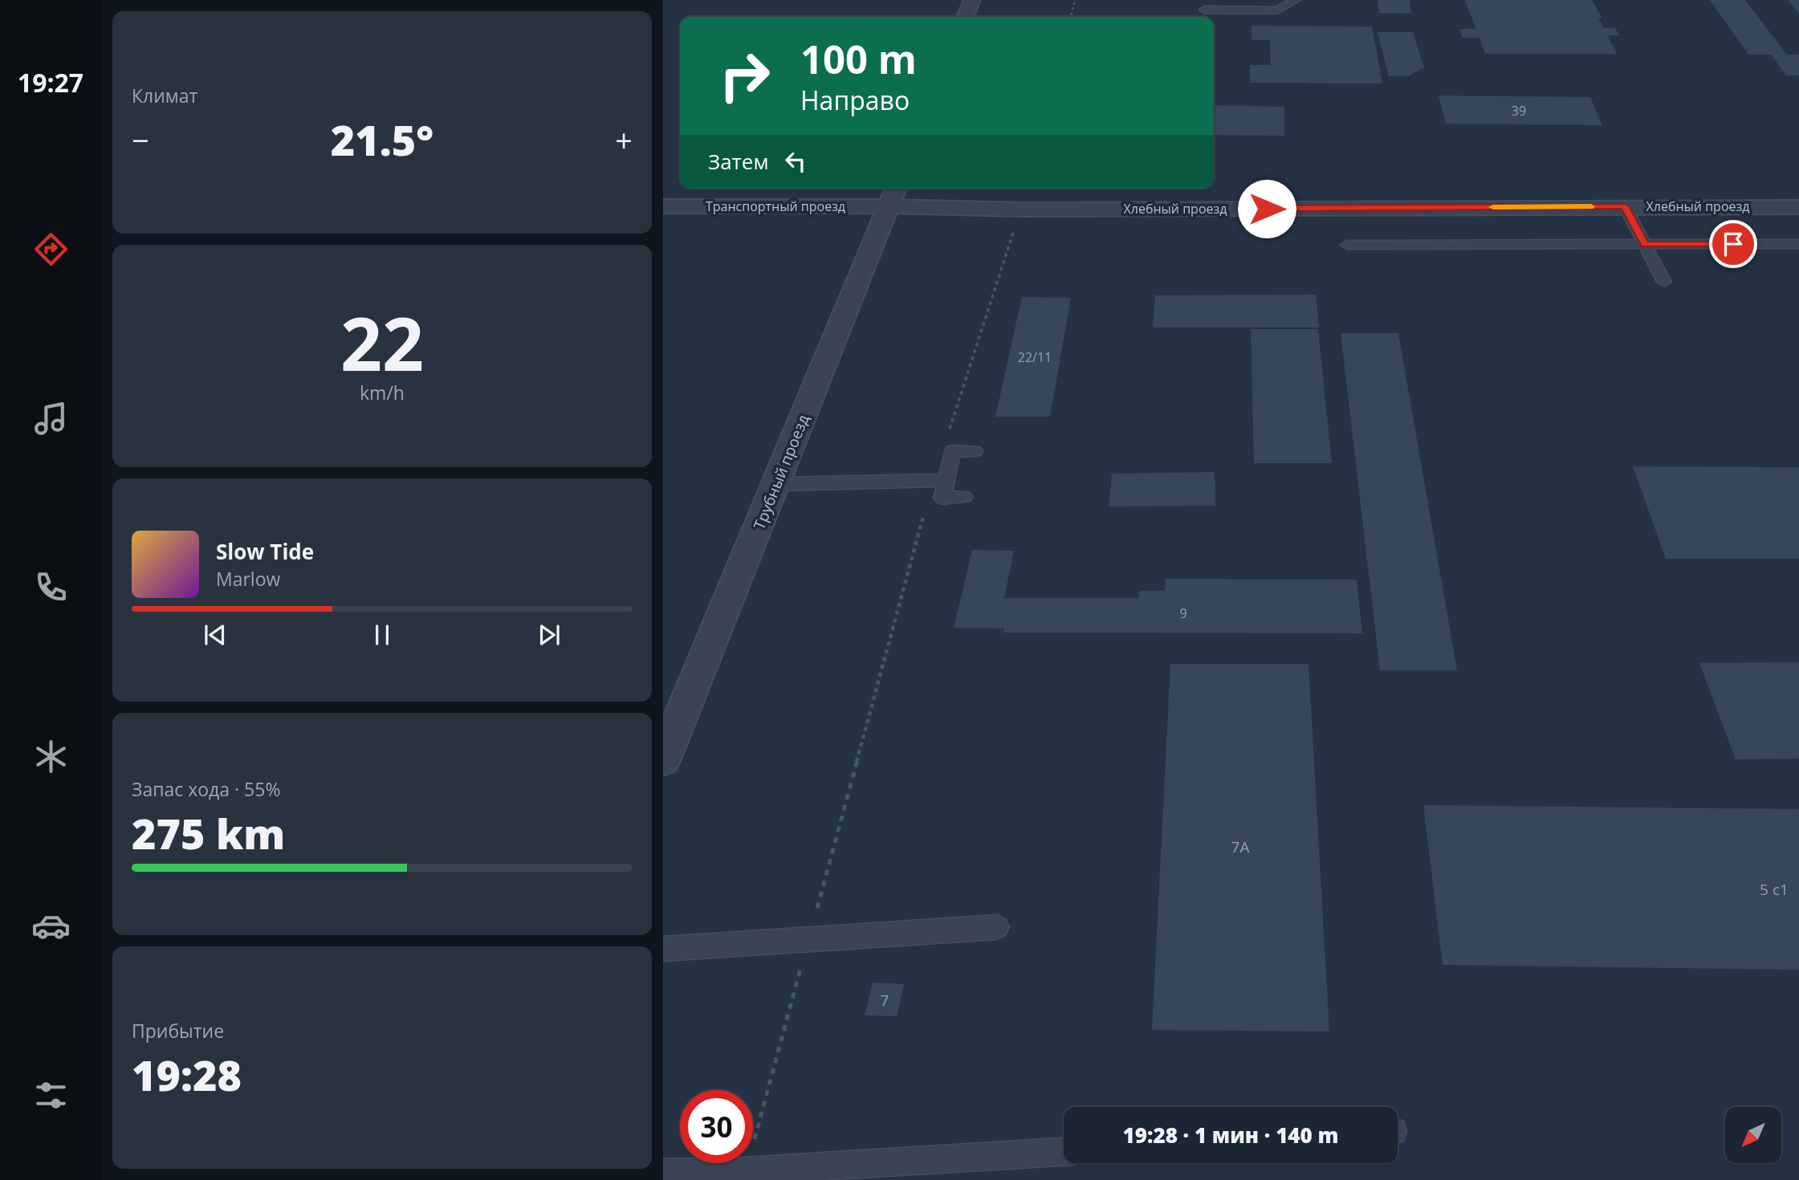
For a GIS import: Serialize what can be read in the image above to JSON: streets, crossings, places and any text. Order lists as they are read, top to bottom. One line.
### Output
{"streets":{"street":["Транспортный проезд","Хлебный проезд","Трубный проезд"]},"crossings":[["Транспортный проезд","Хлебный проезд"],["Транспортный проезд","Трубный проезд"],["Хлебный проезд","Трубный проезд"]],"house_numbers":["39","22/11","9","7А","5 с1","7"],"north":"bottom left","page":{"tabs":"19:27","tile":["Климат",["22","km/h"],["Запас хода · 55%","275 km"],["Прибытие","19:28"]],"turn":["100 m","Направо"],"heat":["−","21.5°","+"],"then":"Затем","song":["Slow Tide","Marlow"],"limit":"30","trip":"19:28 · 1 мин · 140 m"}}
